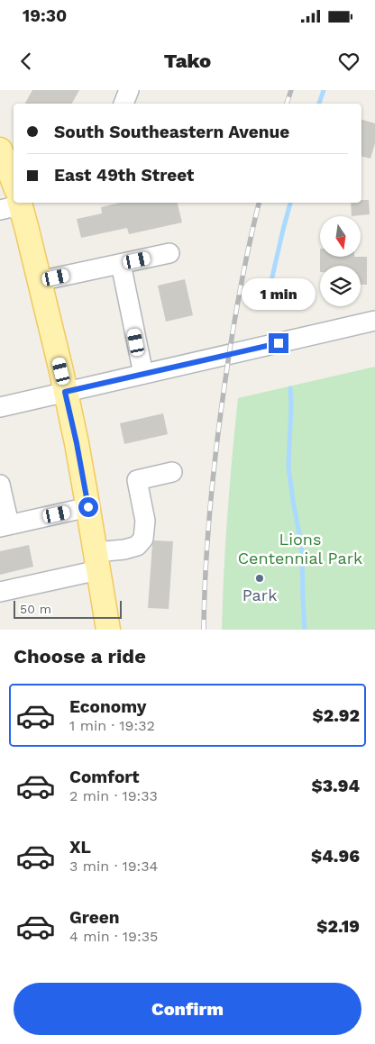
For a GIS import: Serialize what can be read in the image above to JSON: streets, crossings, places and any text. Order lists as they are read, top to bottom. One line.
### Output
{"parks":["Lions Centennial Park"],"places":["Park"],"scale_bar":"50 m","north":"bottom","page":{"status":"19:30","header":"Tako","banner":["South Southeastern Avenue","East 49th Street"],"bubble":"1 min","scale":"50 m","heading":"Choose a ride","list":[{"name":"Economy","note":"1 min · 19:32","value":"$2.92"},{"name":"Comfort","note":"2 min · 19:33","value":"$3.94"},{"name":"XL","note":"3 min · 19:34","value":"$4.96"},{"name":"Green","note":"4 min · 19:35","value":"$2.19"}],"buttons":"Confirm"}}
